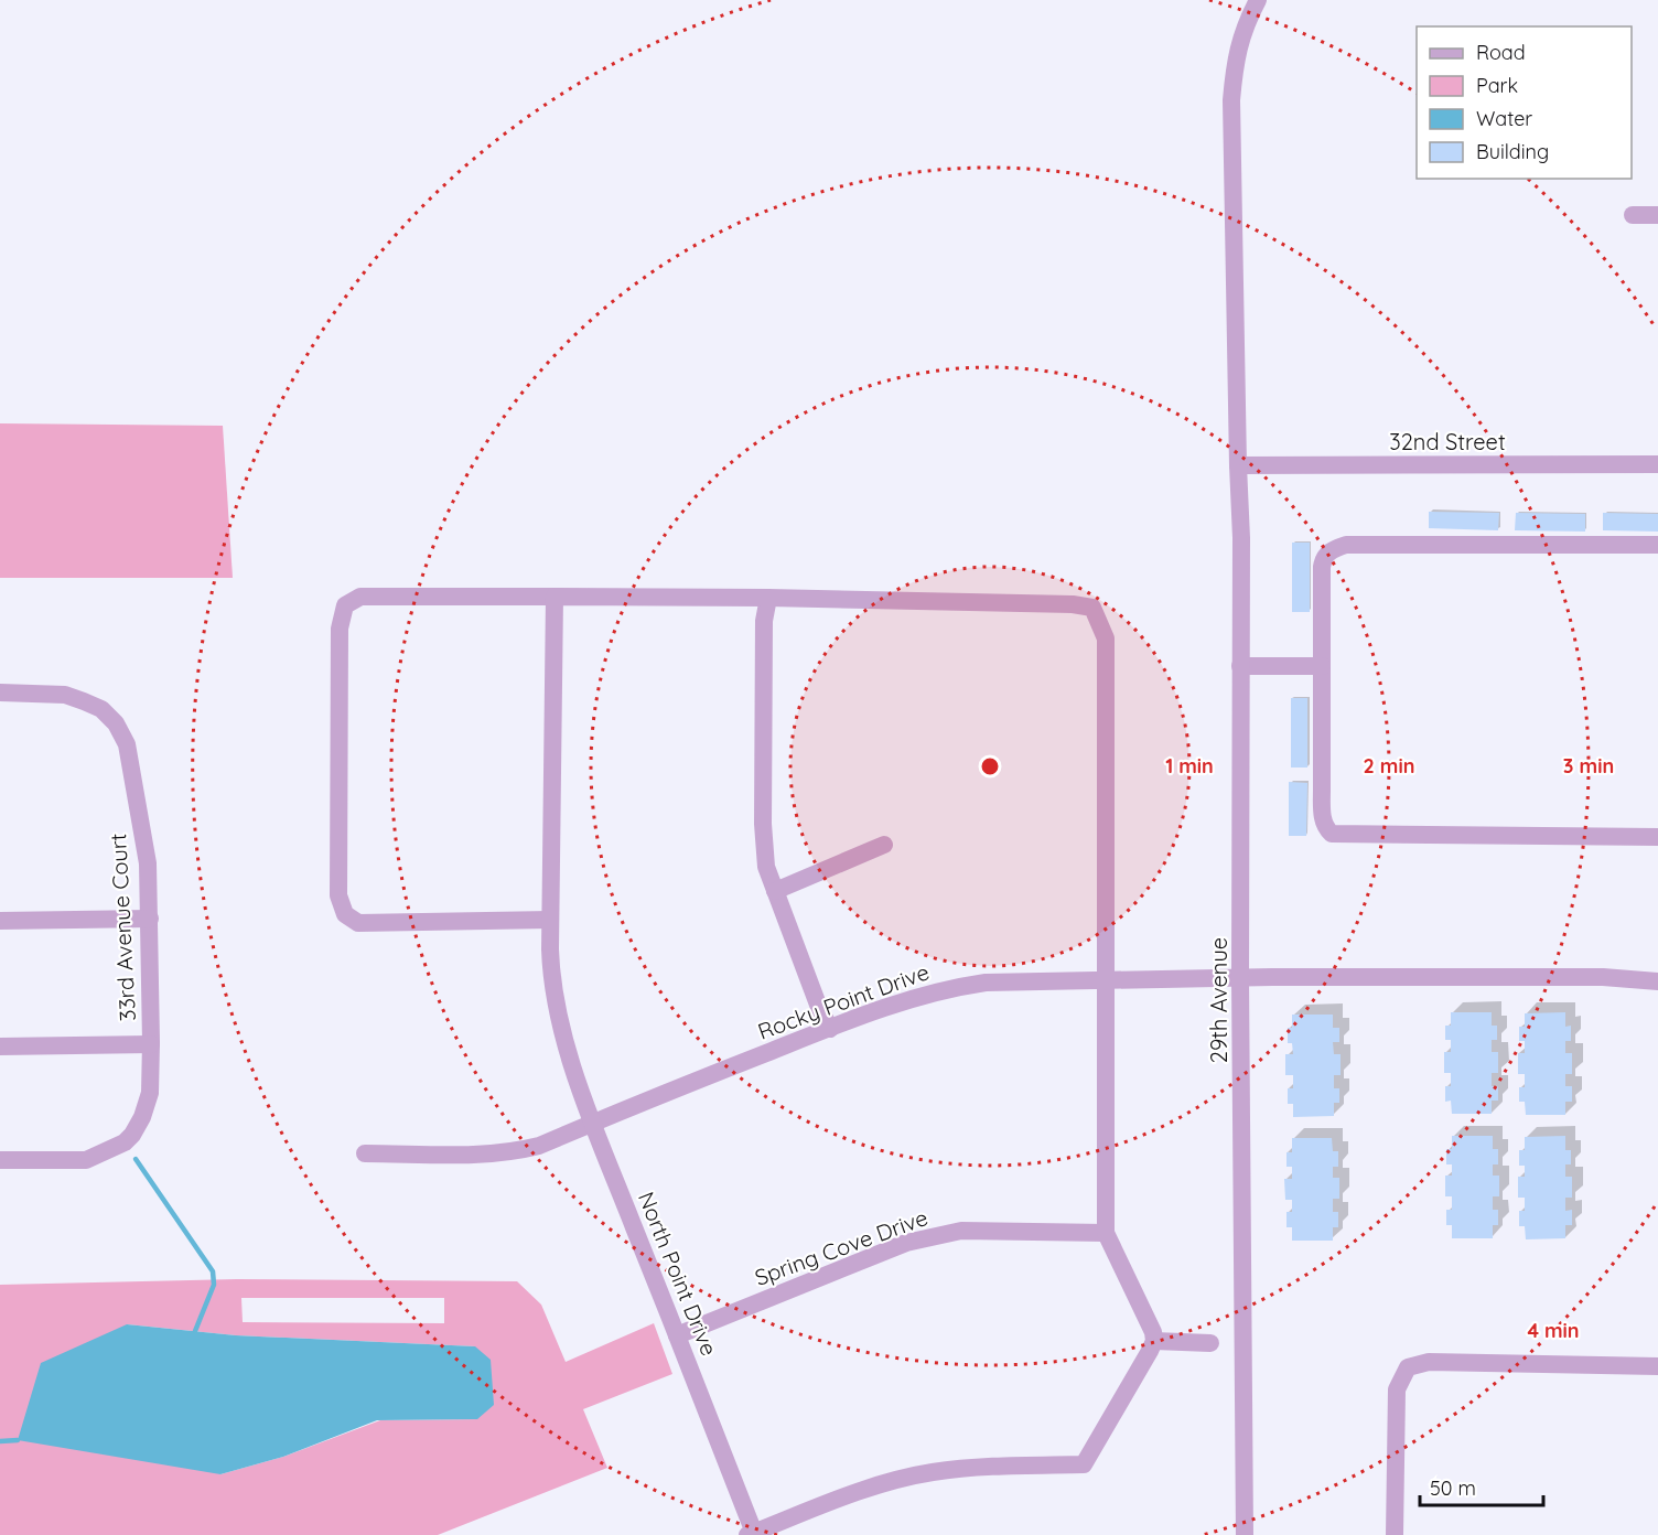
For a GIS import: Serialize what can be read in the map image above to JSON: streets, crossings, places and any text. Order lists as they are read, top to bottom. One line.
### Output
{"streets":{"street":["32nd Street","33rd Avenue Court","29th Avenue","Rocky Point Drive","Spring Cove Drive","North Point Drive"]},"crossings":[["32nd Street","29th Avenue"],["29th Avenue","Rocky Point Drive"],["Rocky Point Drive","North Point Drive"],["Spring Cove Drive","North Point Drive"]],"legend":["Road","Park","Water","Building"],"scale_bar":"50 m","rings":["1 min","2 min","3 min","4 min"]}
